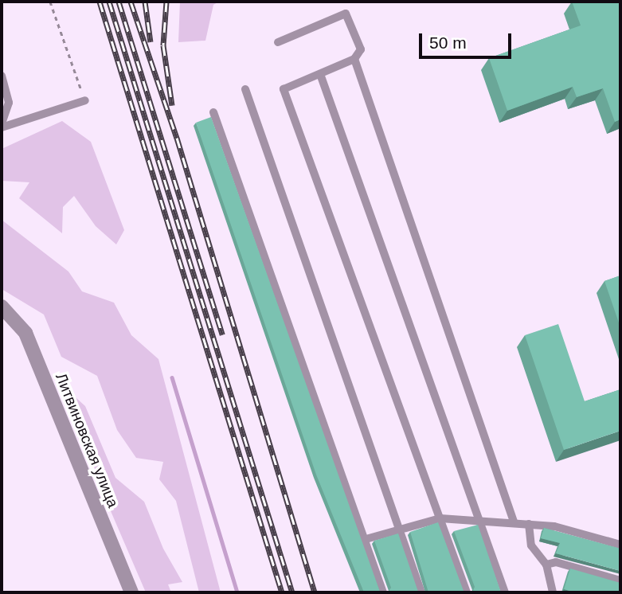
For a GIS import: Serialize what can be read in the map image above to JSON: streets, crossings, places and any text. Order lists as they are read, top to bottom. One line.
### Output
{"streets":{"street":["Литвиновская улица"]},"scale_bar":"50 m"}
